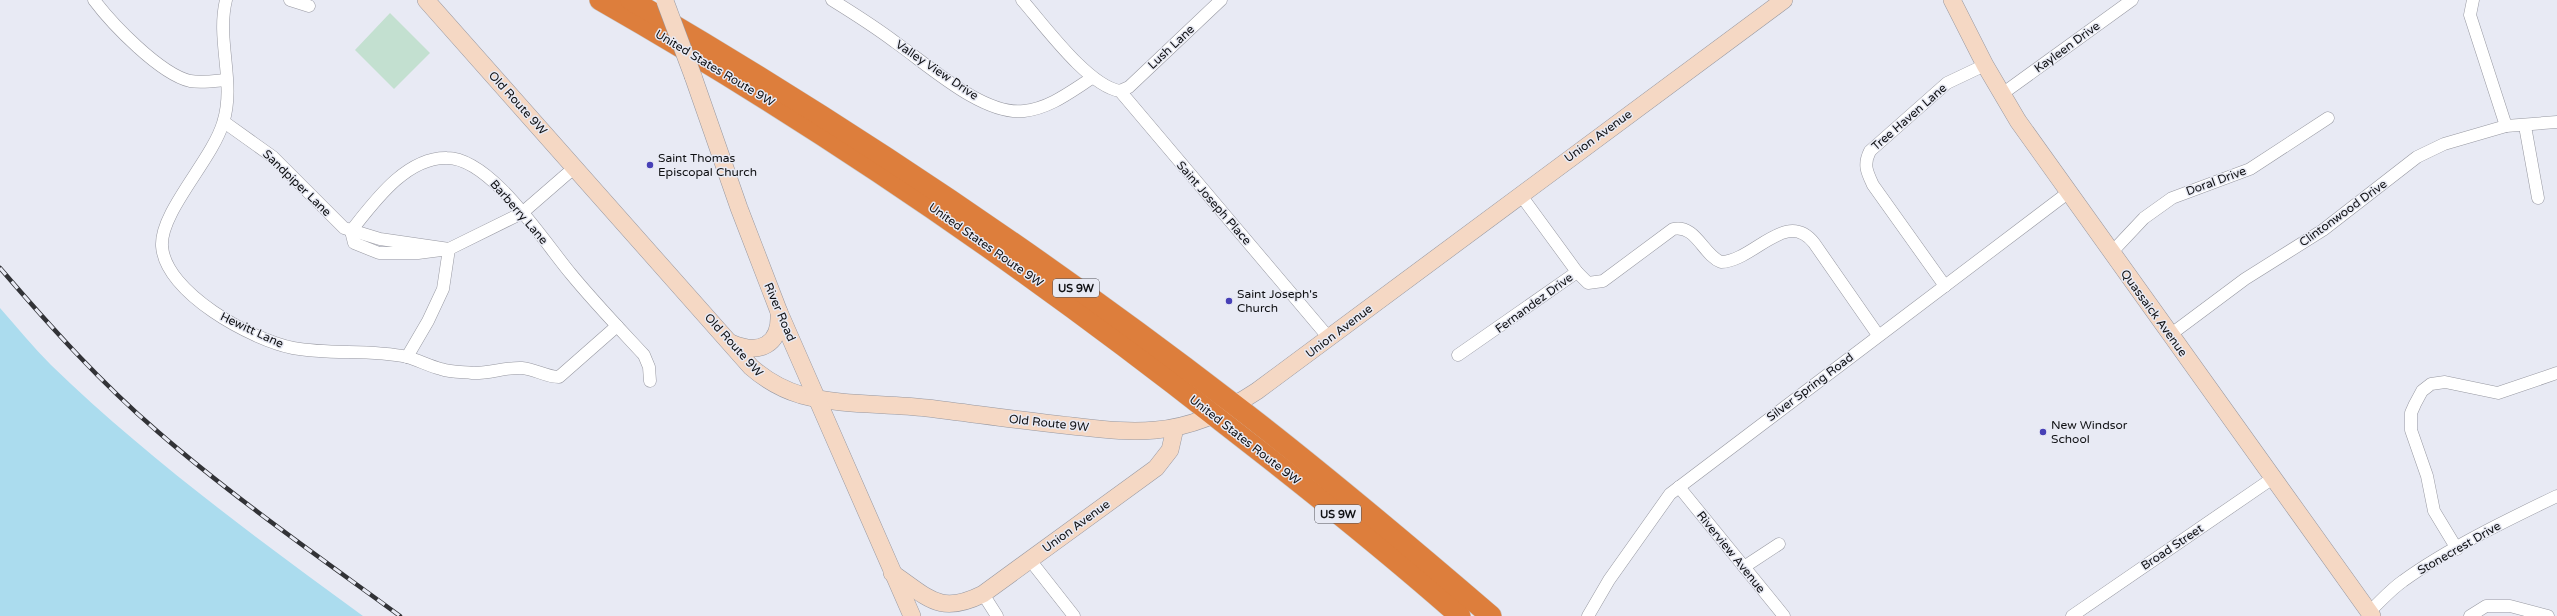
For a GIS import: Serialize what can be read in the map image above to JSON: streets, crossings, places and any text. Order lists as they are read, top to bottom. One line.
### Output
{"streets":{"highway":["United States Route 9W","US 9W"],"street":["Lush Lane","Kayleen Drive","Valley View Drive","Old Route 9W","Tree Haven Lane","Union Avenue","Doral Drive","Sandpiper Lane","Saint Joseph Place","Barberry Lane","Clintonwood Drive","Fernandez Drive","River Road","Quassaick Avenue","Hewitt Lane","Silver Spring Road","Broad Street","Stonecrest Drive","Riverview Avenue"]},"crossings":[["Lush Lane","Saint Joseph Place"],["Kayleen Drive","Quassaick Avenue"],["United States Route 9W","Union Avenue"],["Valley View Drive","Saint Joseph Place"],["Old Route 9W","Union Avenue"],["Old Route 9W","River Road"],["Tree Haven Lane","Quassaick Avenue"],["Tree Haven Lane","Silver Spring Road"],["Union Avenue","Saint Joseph Place"],["Union Avenue","River Road"],["Doral Drive","Quassaick Avenue"],["Sandpiper Lane","Barberry Lane"],["Sandpiper Lane","Hewitt Lane"],["Barberry Lane","Hewitt Lane"],["Clintonwood Drive","Quassaick Avenue"],["Fernandez Drive","Silver Spring Road"],["Quassaick Avenue","Silver Spring Road"],["Quassaick Avenue","Broad Street"],["Quassaick Avenue","Stonecrest Drive"],["Silver Spring Road","Riverview Avenue"]],"places":["Saint Thomas Episcopal Church","Saint Joseph's Church","New Windsor School"]}
